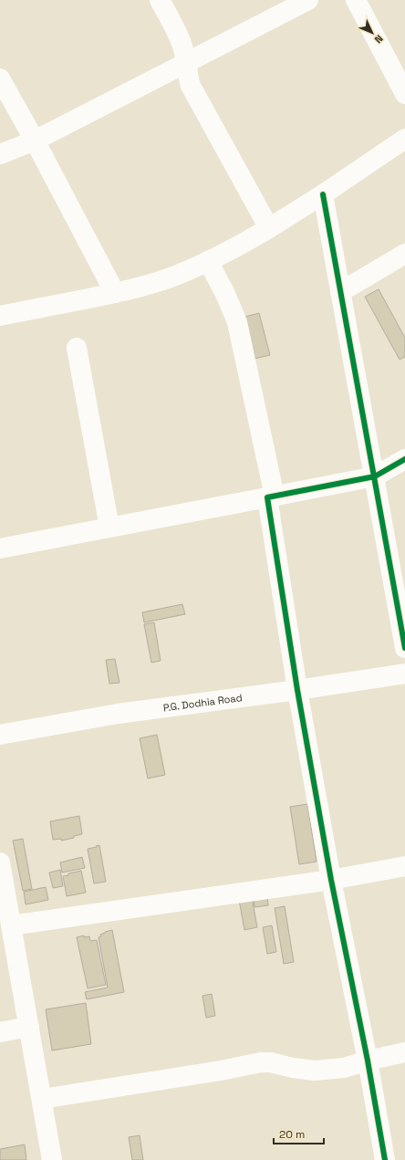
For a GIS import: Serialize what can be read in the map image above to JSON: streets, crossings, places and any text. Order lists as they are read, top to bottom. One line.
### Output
{"streets":{"street":["P.G. Dodhia Road"]},"scale_bar":"20 m","north":"bottom right"}
